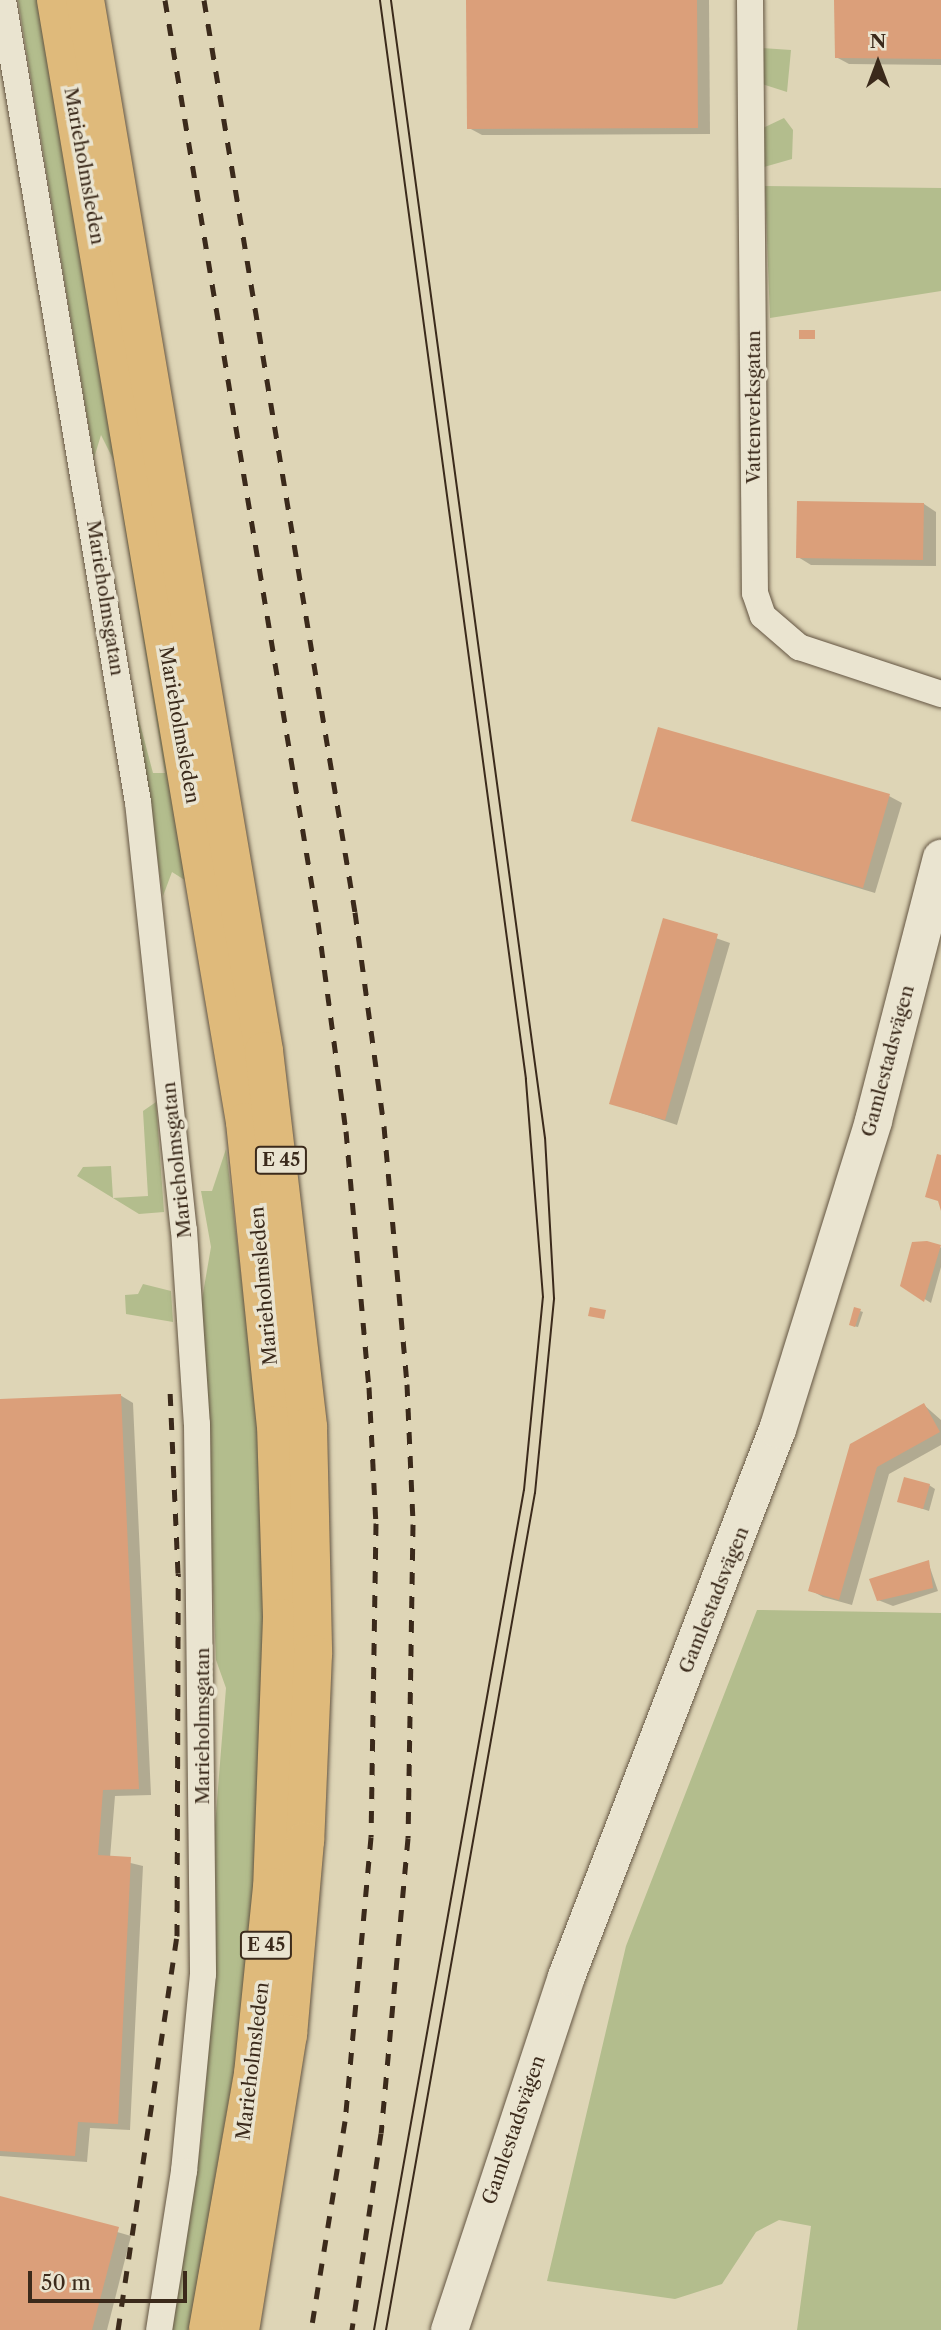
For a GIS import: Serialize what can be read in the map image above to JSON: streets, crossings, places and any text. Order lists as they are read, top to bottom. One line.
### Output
{"streets":{"highway":["Marieholmsleden","E 45"],"street":["Vattenverksgatan","Marieholmsgatan","Gamlestadsvägen"]},"scale_bar":"50 m","north":"top"}
